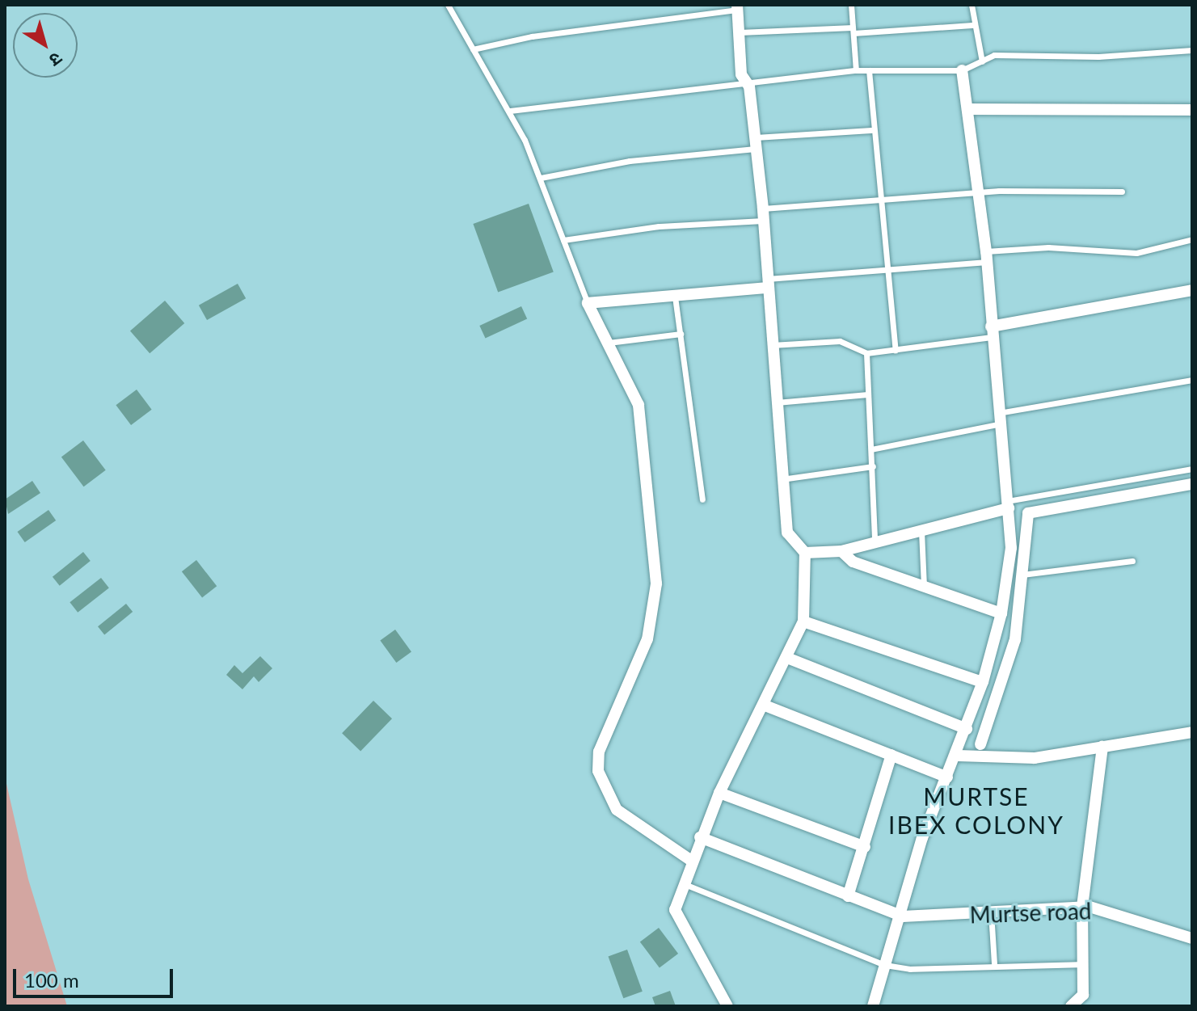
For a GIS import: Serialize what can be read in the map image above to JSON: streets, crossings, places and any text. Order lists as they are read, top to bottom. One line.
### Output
{"streets":{"street":["Murtse road"]},"districts":["MURTSE IBEX COLONY"],"scale_bar":"100 m","north":"bottom right"}
